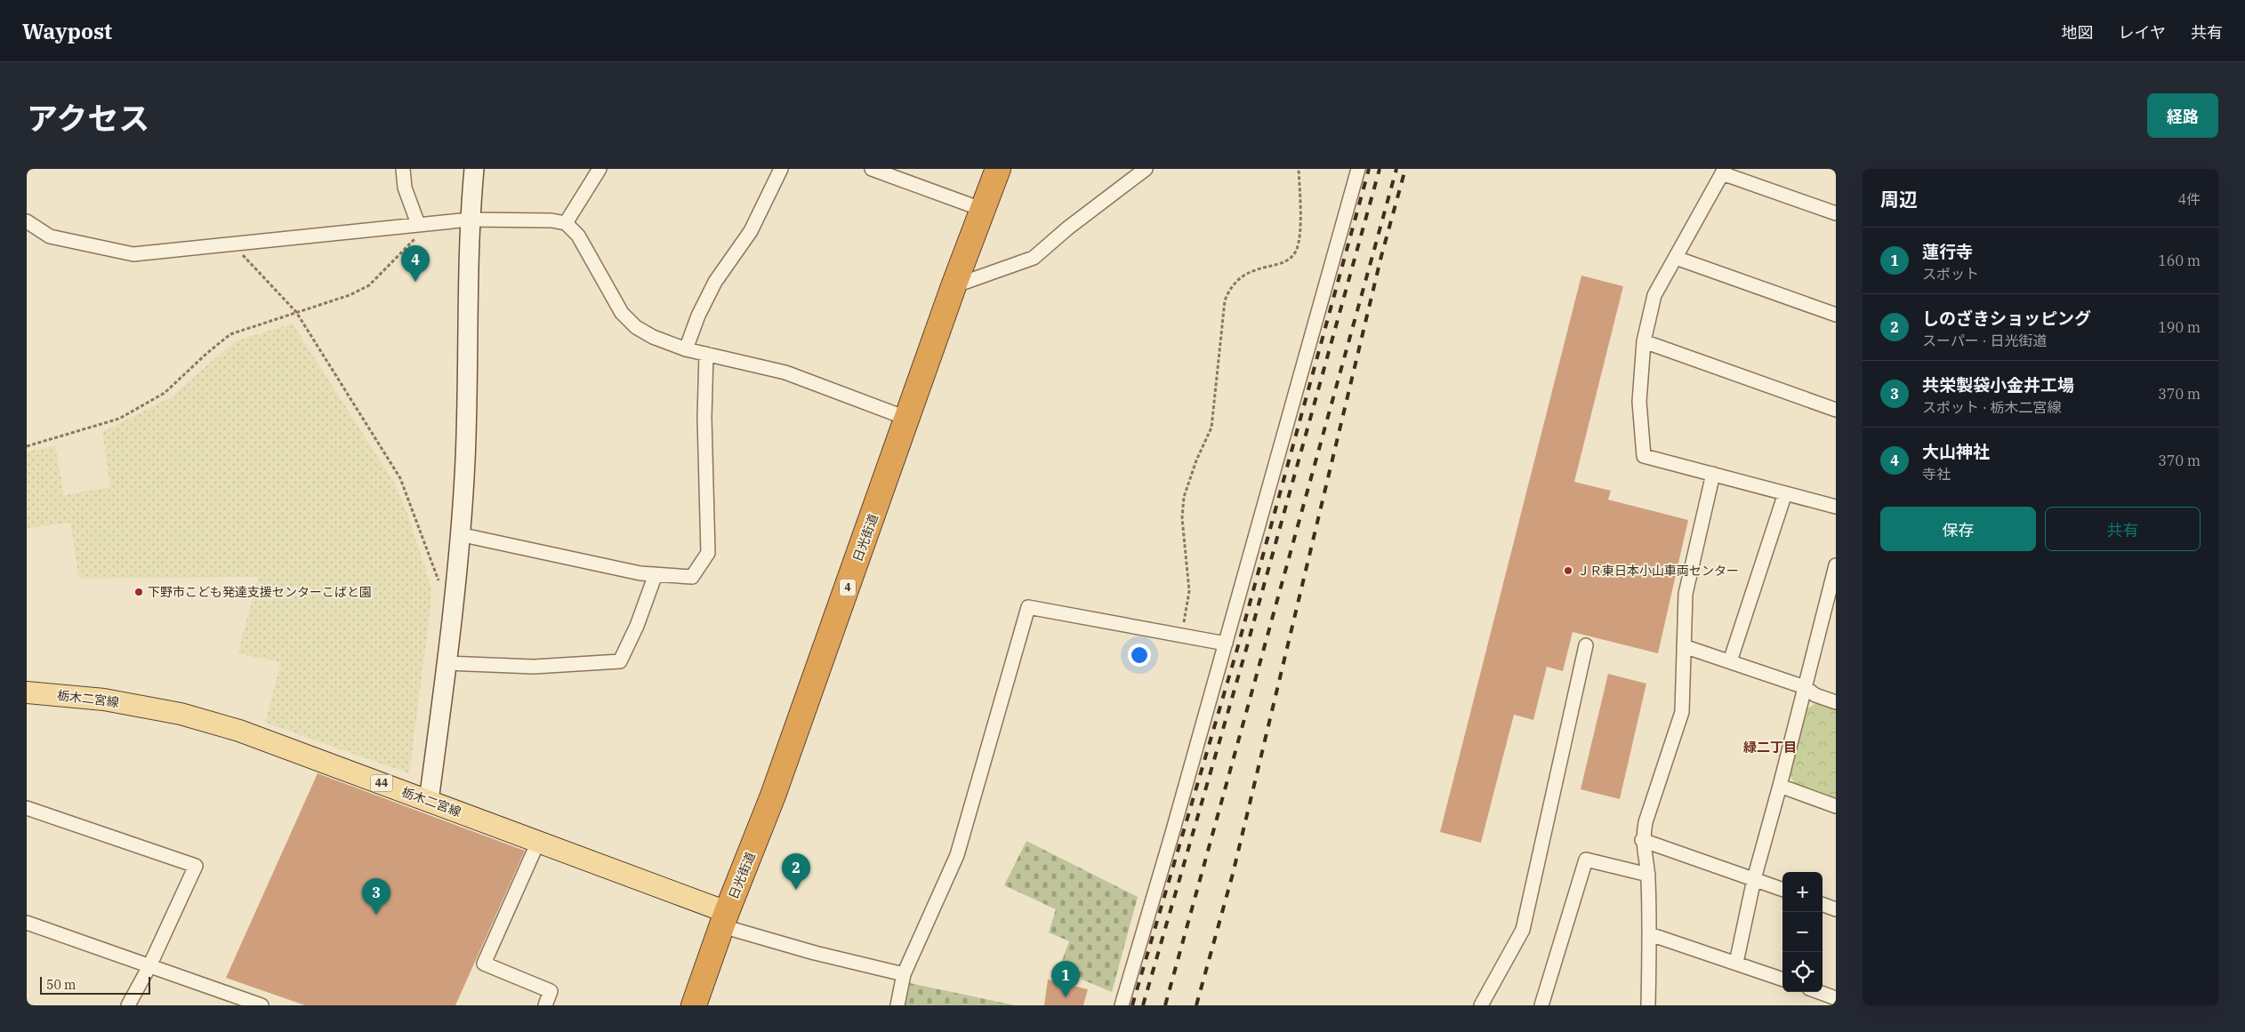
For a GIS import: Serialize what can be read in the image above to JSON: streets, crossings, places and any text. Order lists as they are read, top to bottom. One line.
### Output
{"streets":{"highway":["日光街道","4"],"main road":["栃木二宮線","44"]},"crossings":[["日光街道","栃木二宮線"]],"districts":["緑二丁目"],"places":["ＪＲ東日本小山車両センター","下野市こども発達支援センターこばと園"],"scale_bar":"50 m","page":{"header":"Waypost","nav":["地図","レイヤ","共有"],"title":"アクセス","buttons":["経路",["保存","共有"]],"heading":["周辺","4件"],"list":[{"mark":"1","name":"蓮行寺","note":"スポット","value":"160 m"},{"mark":"2","name":"しのざきショッピング","note":"スーパー · 日光街道","value":"190 m"},{"mark":"3","name":"共栄製袋小金井工場","note":"スポット · 栃木二宮線","value":"370 m"},{"mark":"4","name":"大山神社","note":"寺社","value":"370 m"}],"pins":["4","2","3","1"],"map_buttons":["+","−"],"scale":"50 m"}}
